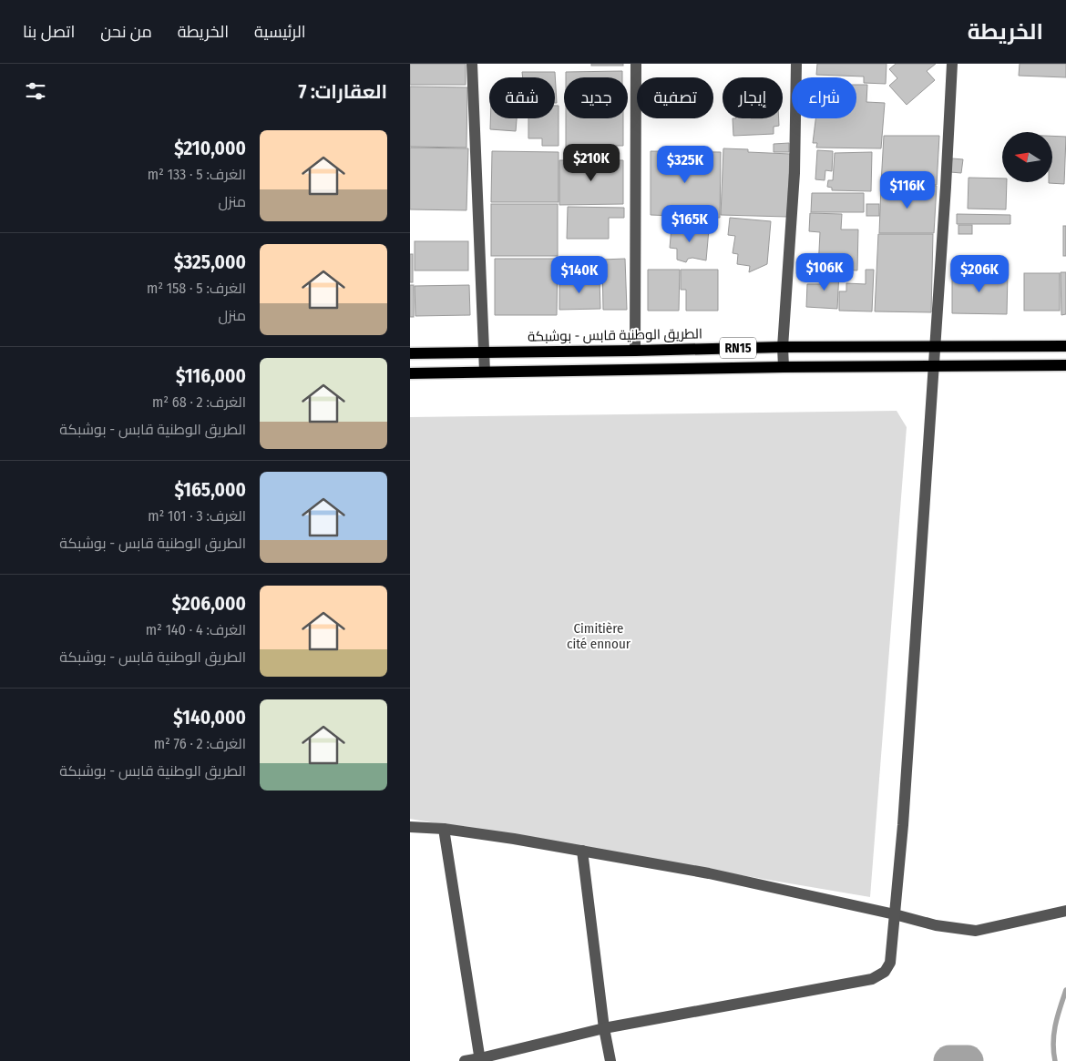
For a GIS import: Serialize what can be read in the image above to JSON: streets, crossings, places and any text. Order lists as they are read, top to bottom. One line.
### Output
{"streets":{"main road":["الطريق الوطنية قابس - بوشبكة","RN15"]},"parks":["Cimitière cité ennour"],"north":"left","page":{"header":"الخريطة","nav":["الرئيسية","الخريطة","من نحن","اتصل بنا"],"heading":"العقارات: 7","chip":["شراء","إيجار","تصفية","جديد","شقة"],"list":[{"name":"$210,000","note":"الغرف: 5 · 133 m² · منزل"},{"name":"$325,000","note":"الغرف: 5 · 158 m² · منزل"},{"name":"$116,000","note":"الغرف: 2 · 68 m² · الطريق الوطنية قابس - بوشبكة"},{"name":"$165,000","note":"الغرف: 3 · 101 m² · الطريق الوطنية قابس - بوشبكة"},{"name":"$206,000","note":"الغرف: 4 · 140 m² · الطريق الوطنية قابس - بوشبكة"},{"name":"$140,000","note":"الغرف: 2 · 76 m² · الطريق الوطنية قابس - بوشبكة"}],"price":["$210K","$325K","$116K","$165K","$106K","$206K","$140K"]}}
